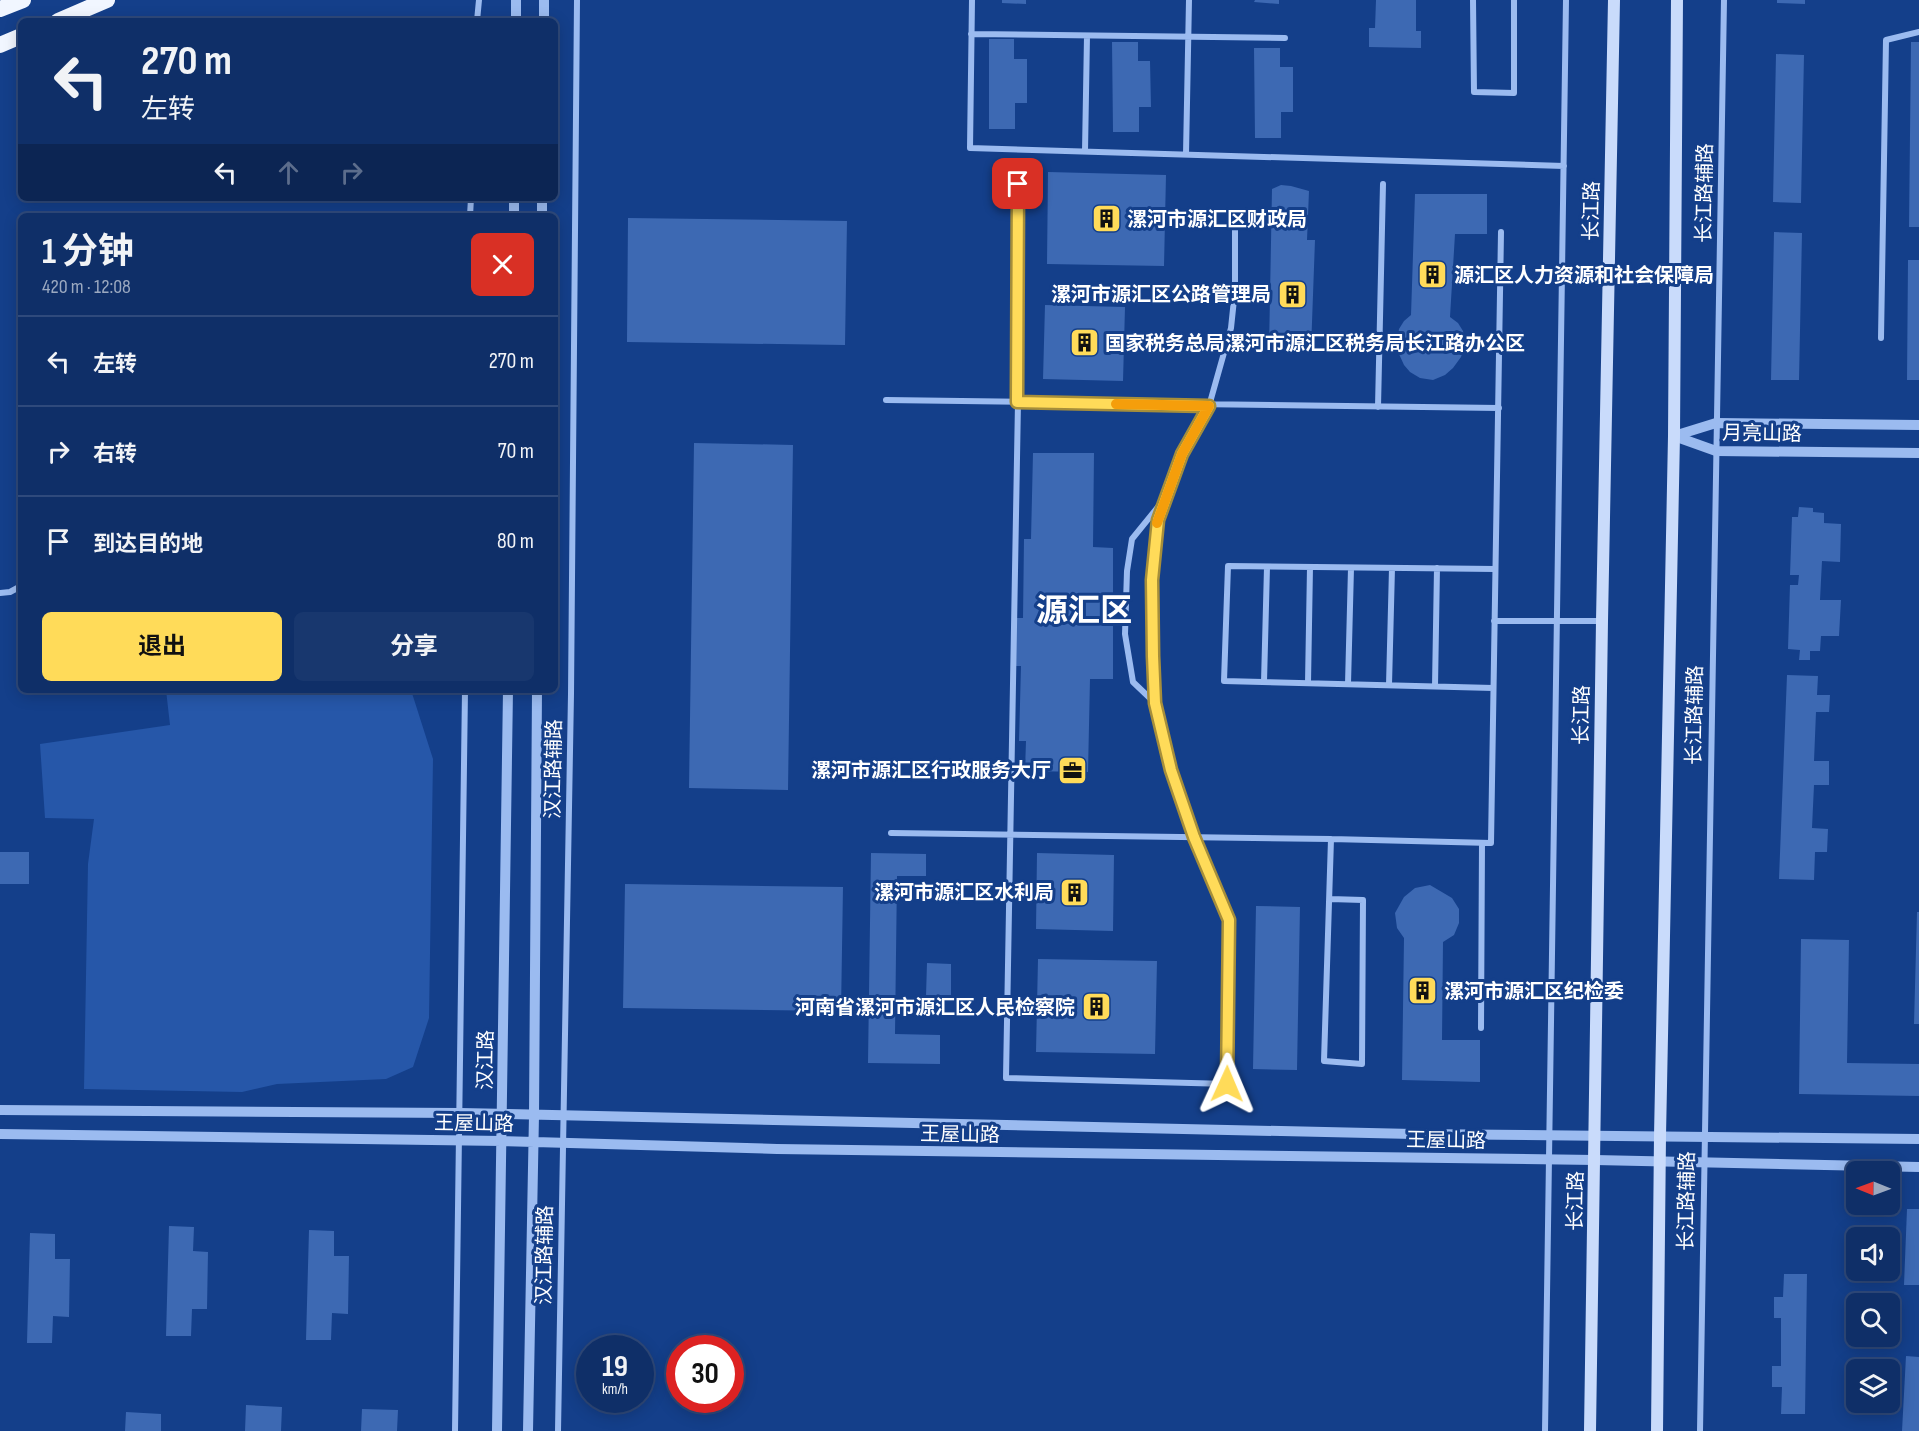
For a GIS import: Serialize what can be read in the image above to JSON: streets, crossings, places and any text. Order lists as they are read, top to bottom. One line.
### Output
{"streets":{"main road":["长江路"],"street":["长江路辅路","月亮山路","汉江路辅路","汉江路","王屋山路"]},"crossings":[["长江路辅路","月亮山路"],["长江路辅路","王屋山路"],["长江路","王屋山路"],["汉江路辅路","王屋山路"],["汉江路","王屋山路"]],"districts":["源汇区"],"places":{"building":["漯河市源汇区财政局","源汇区人力资源和社会保障局","漯河市源汇区公路管理局","国家税务总局漯河市源汇区税务局长江路办公区","漯河市源汇区水利局","漯河市源汇区纪检委","河南省漯河市源汇区人民检察院"],"office":["漯河市源汇区行政服务大厅"]},"north":"left","page":{"turn":["270 m","左转"],"heading":["1 分钟","420 m · 12:08"],"list":[{"name":"左转","value":"270 m"},{"name":"右转","value":"70 m"},{"name":"到达目的地","value":"80 m"}],"buttons":["退出","分享"],"speed":"19 km/h","limit":"30"}}
